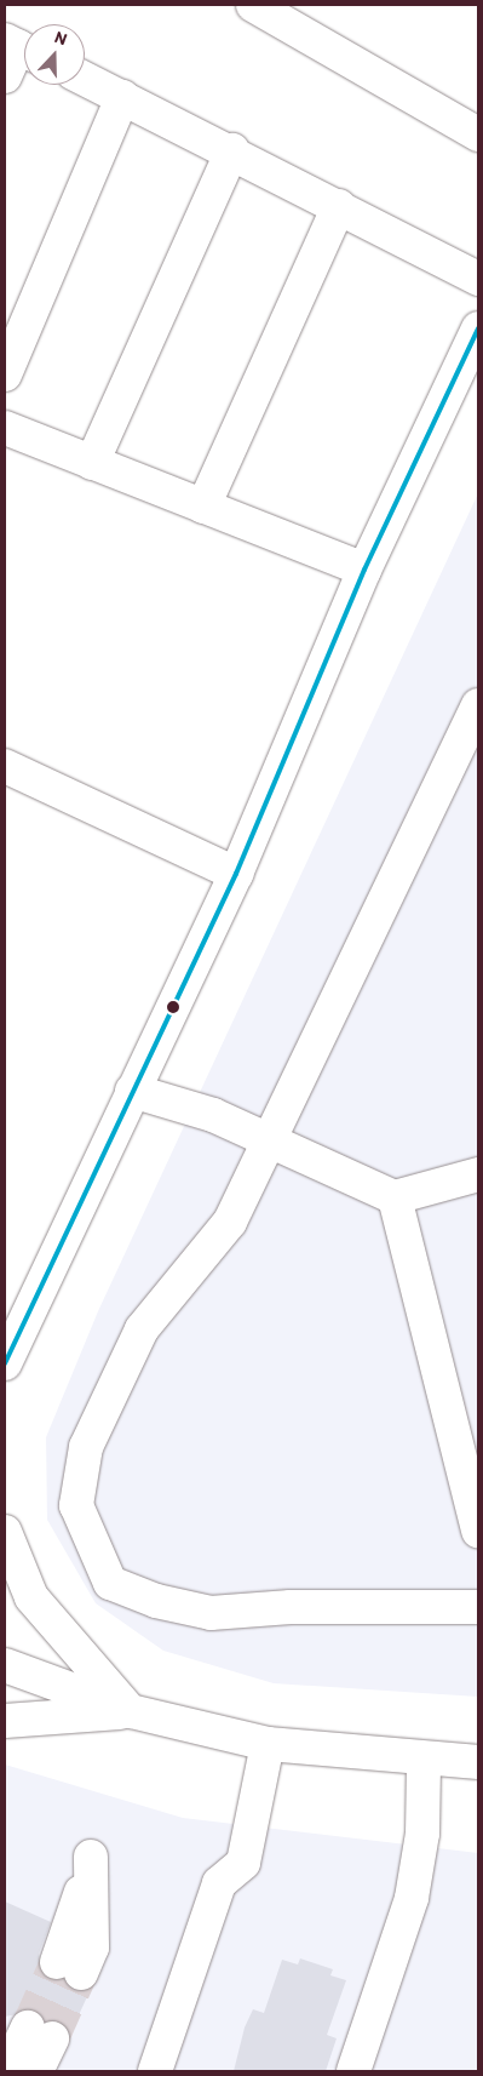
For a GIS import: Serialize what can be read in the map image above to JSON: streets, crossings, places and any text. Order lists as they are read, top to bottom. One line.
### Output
{"north":"top"}
